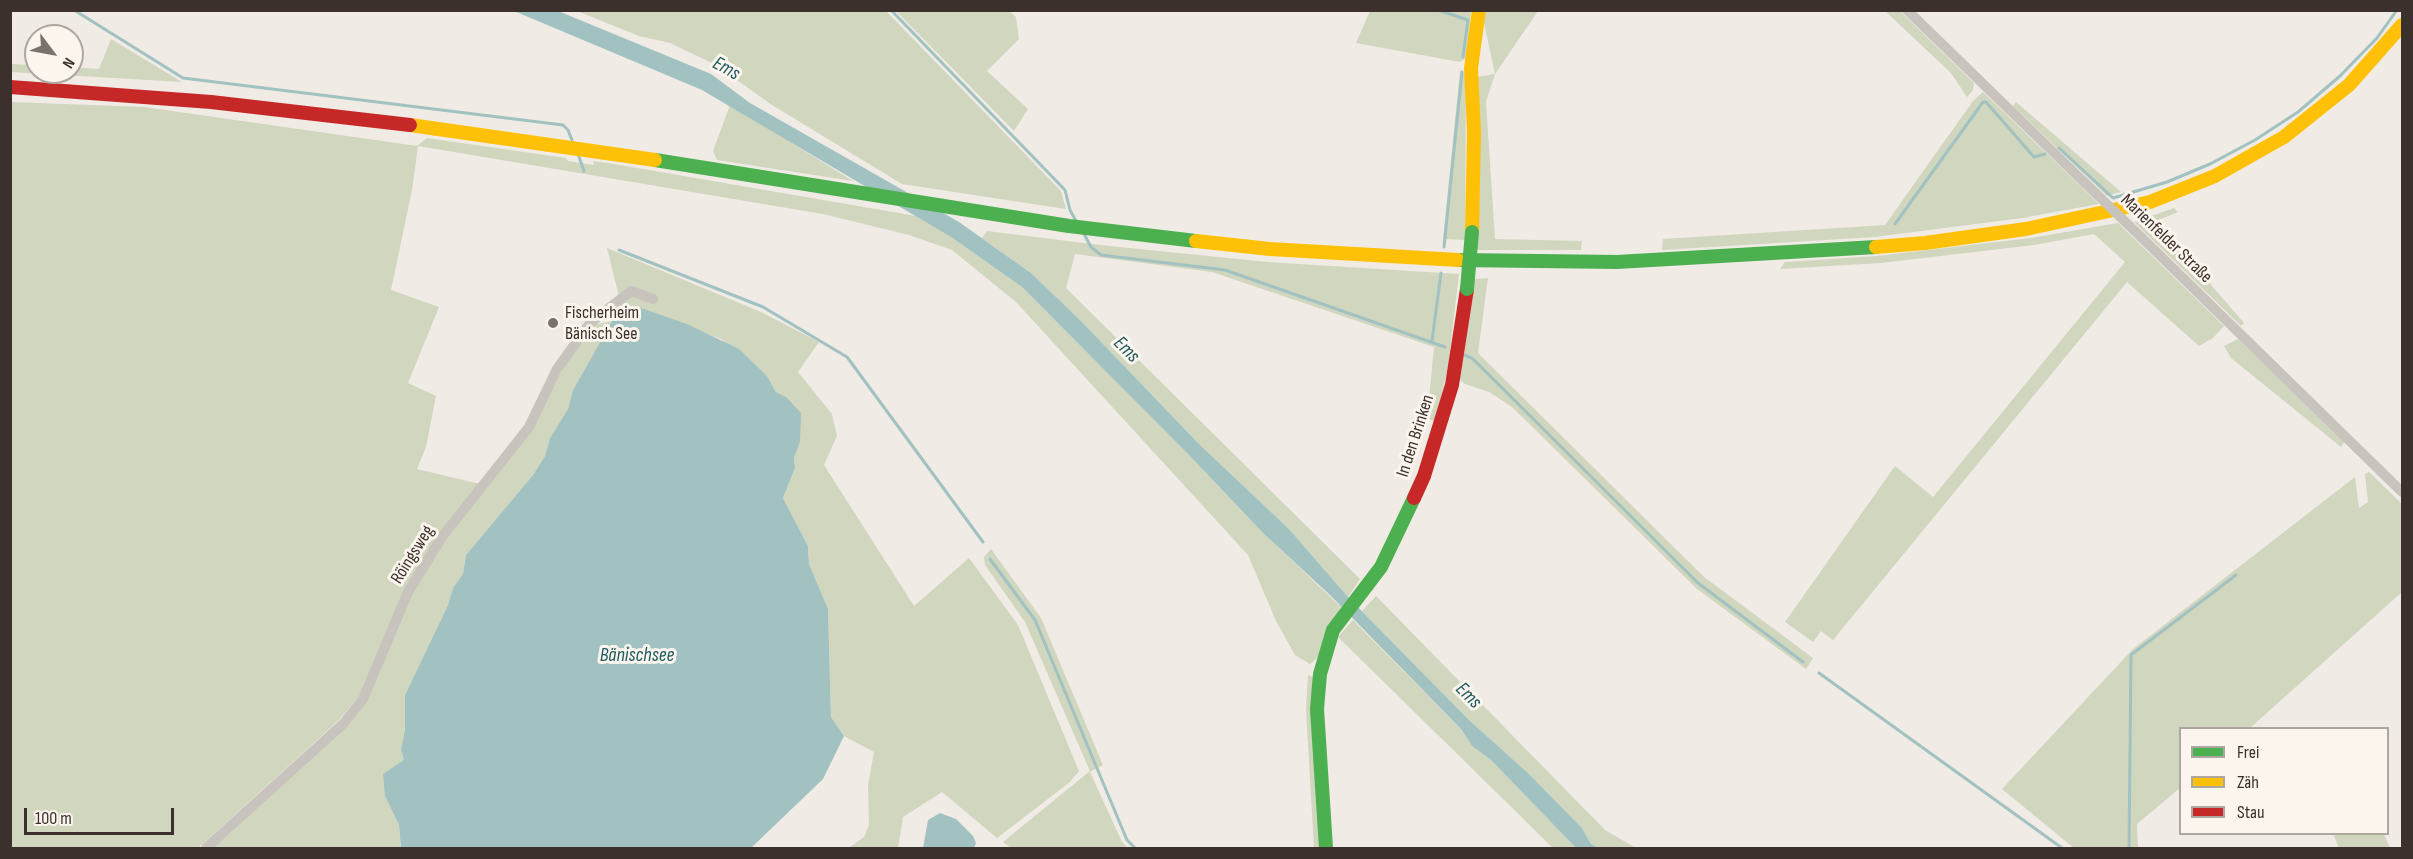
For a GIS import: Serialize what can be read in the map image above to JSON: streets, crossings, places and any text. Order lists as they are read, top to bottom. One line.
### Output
{"streets":{"main road":["In den Brinken"],"street":["Marienfelder Straße","Röingsweg"]},"water":["Ems","Bänischsee"],"places":["Fischerheim Bänisch See"],"legend":["Frei","Zäh","Stau"],"scale_bar":"100 m","north":"bottom right"}
